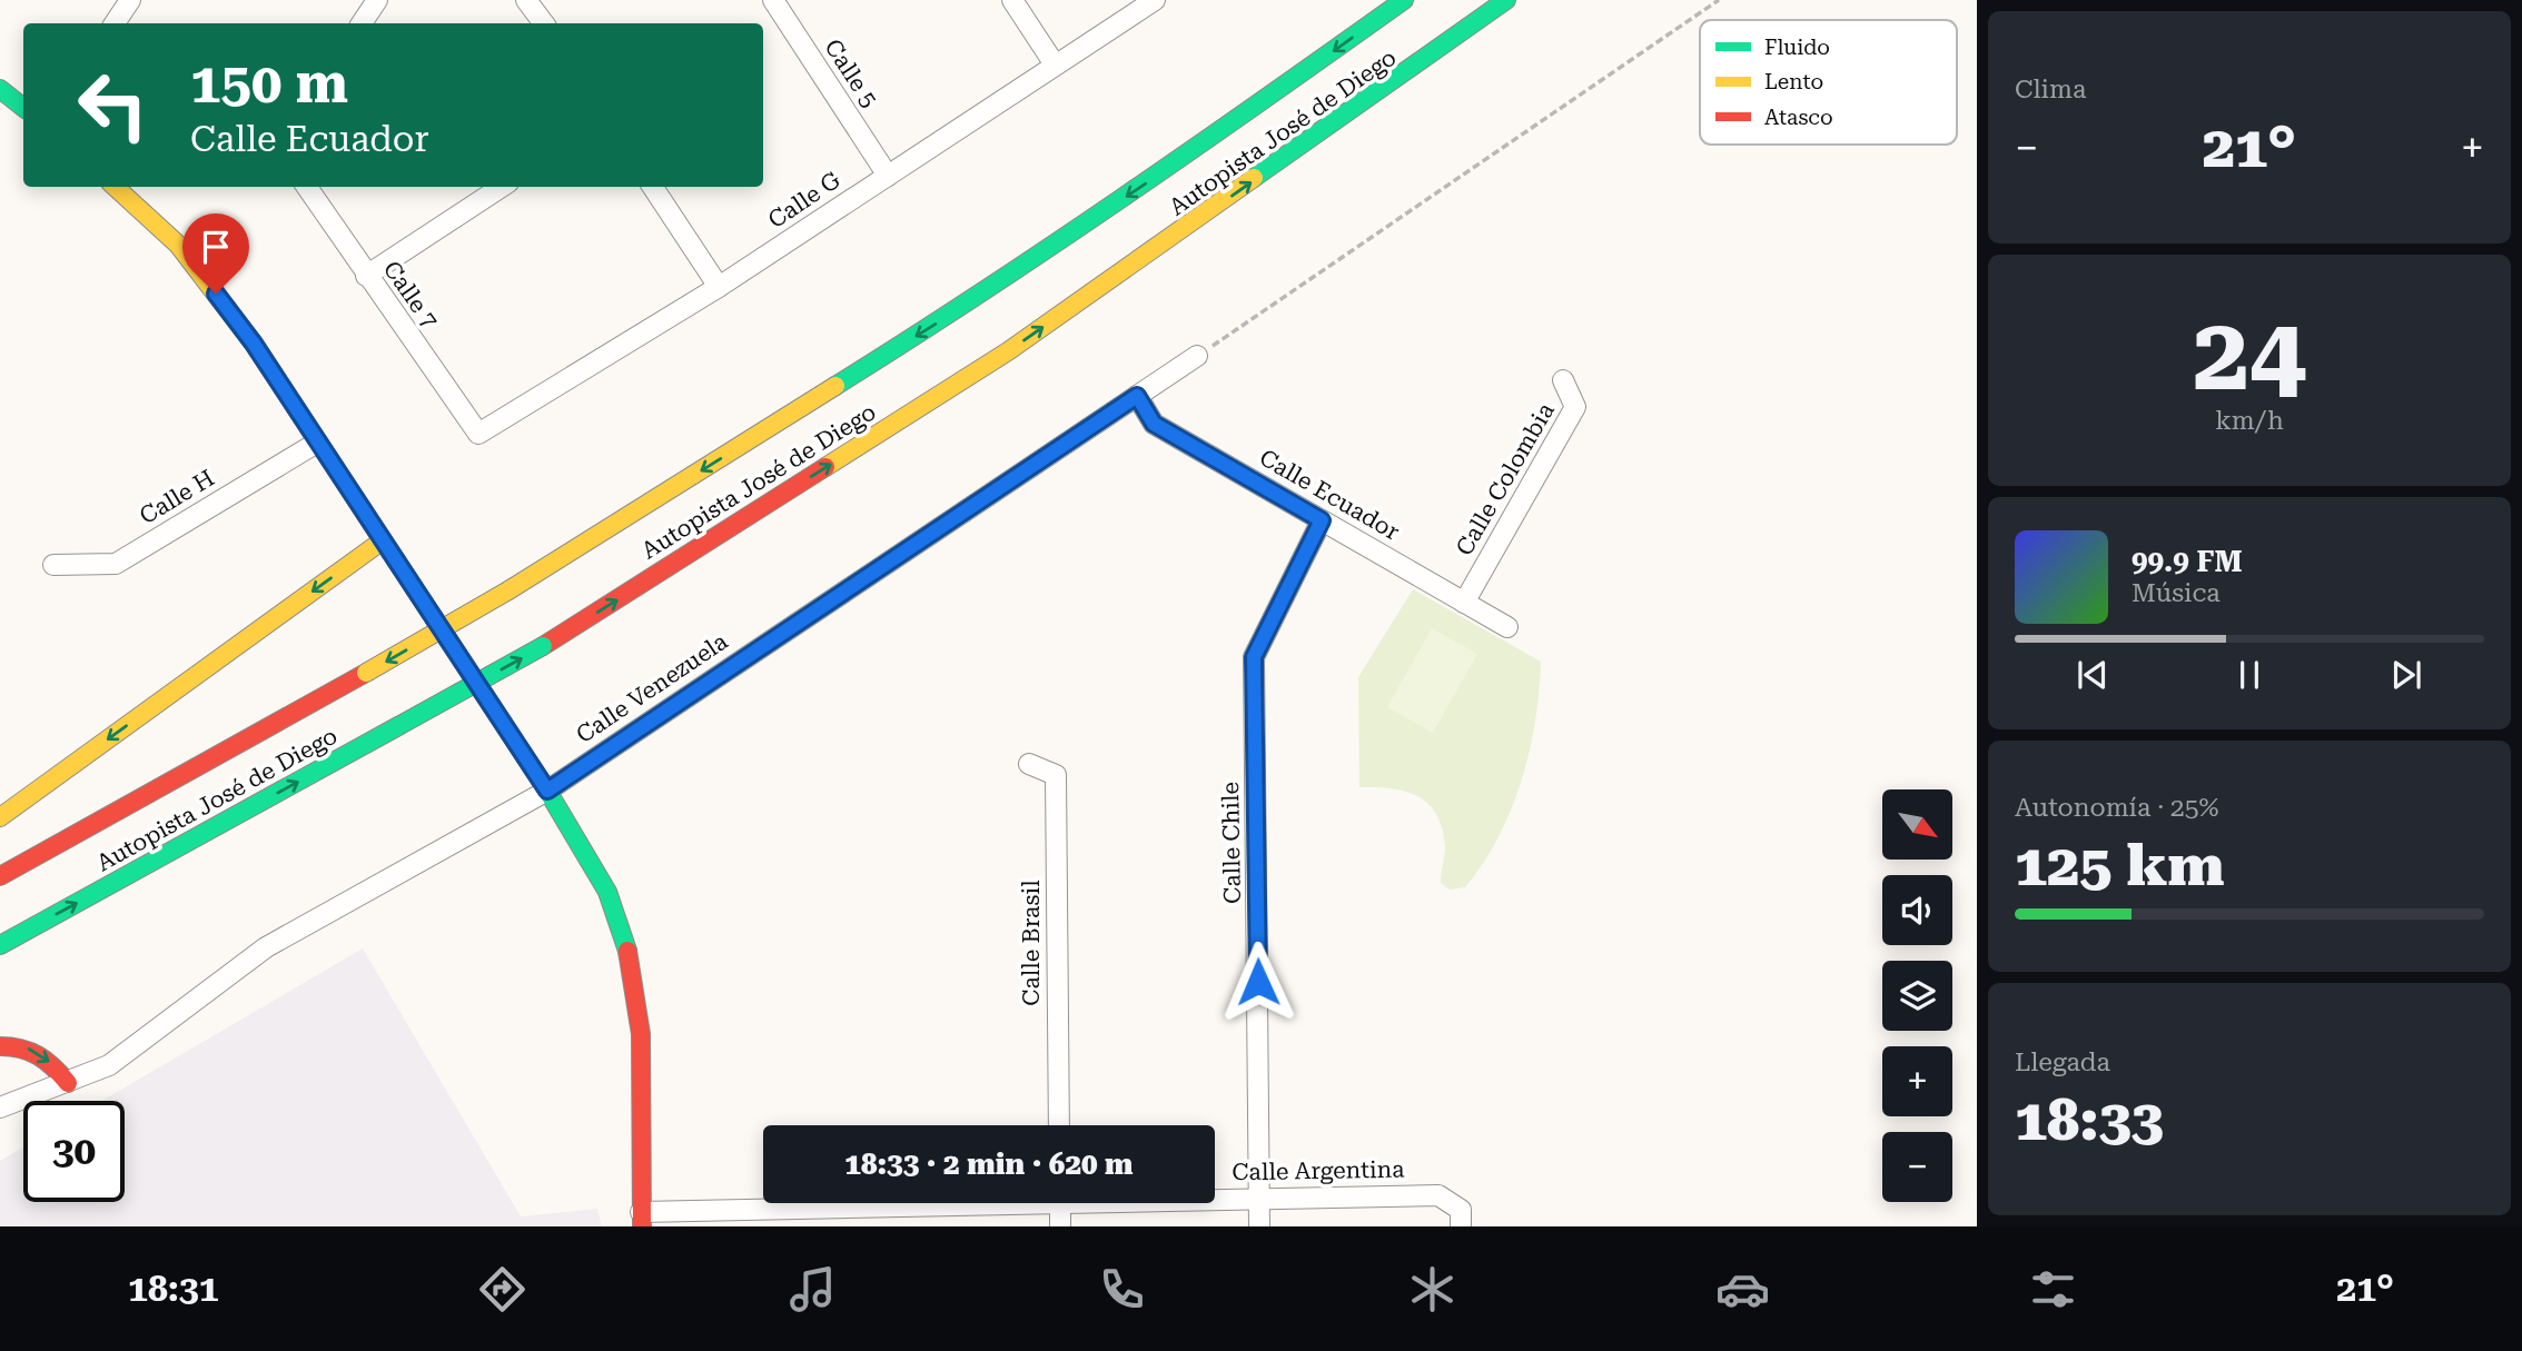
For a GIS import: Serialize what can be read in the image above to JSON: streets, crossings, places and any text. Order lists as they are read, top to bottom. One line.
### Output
{"streets":{"main road":["Autopista José de Diego"],"street":["Calle 5","Calle G","Calle 7","Calle Colombia","Calle Ecuador","Calle H","Calle Venezuela","Calle Chile","Calle Brasil","Calle Argentina"]},"crossings":[["Calle 5","Calle G"],["Calle G","Calle 7"],["Calle Colombia","Calle Ecuador"],["Calle Ecuador","Calle Venezuela"],["Calle Ecuador","Calle Chile"],["Calle Chile","Calle Argentina"]],"legend":["Fluido","Lento","Atasco"],"north":"bottom right","page":{"tile":["Clima",["24","km/h"],["Autonomía · 25%","125 km"],["Llegada","18:33"]],"turn":["150 m","Calle Ecuador"],"heat":["−","21°","+"],"song":["99.9 FM","Música"],"map_buttons":["+","−"],"limit":"30","trip":"18:33 · 2 min · 620 m","tabs":["18:31","21°"]}}
